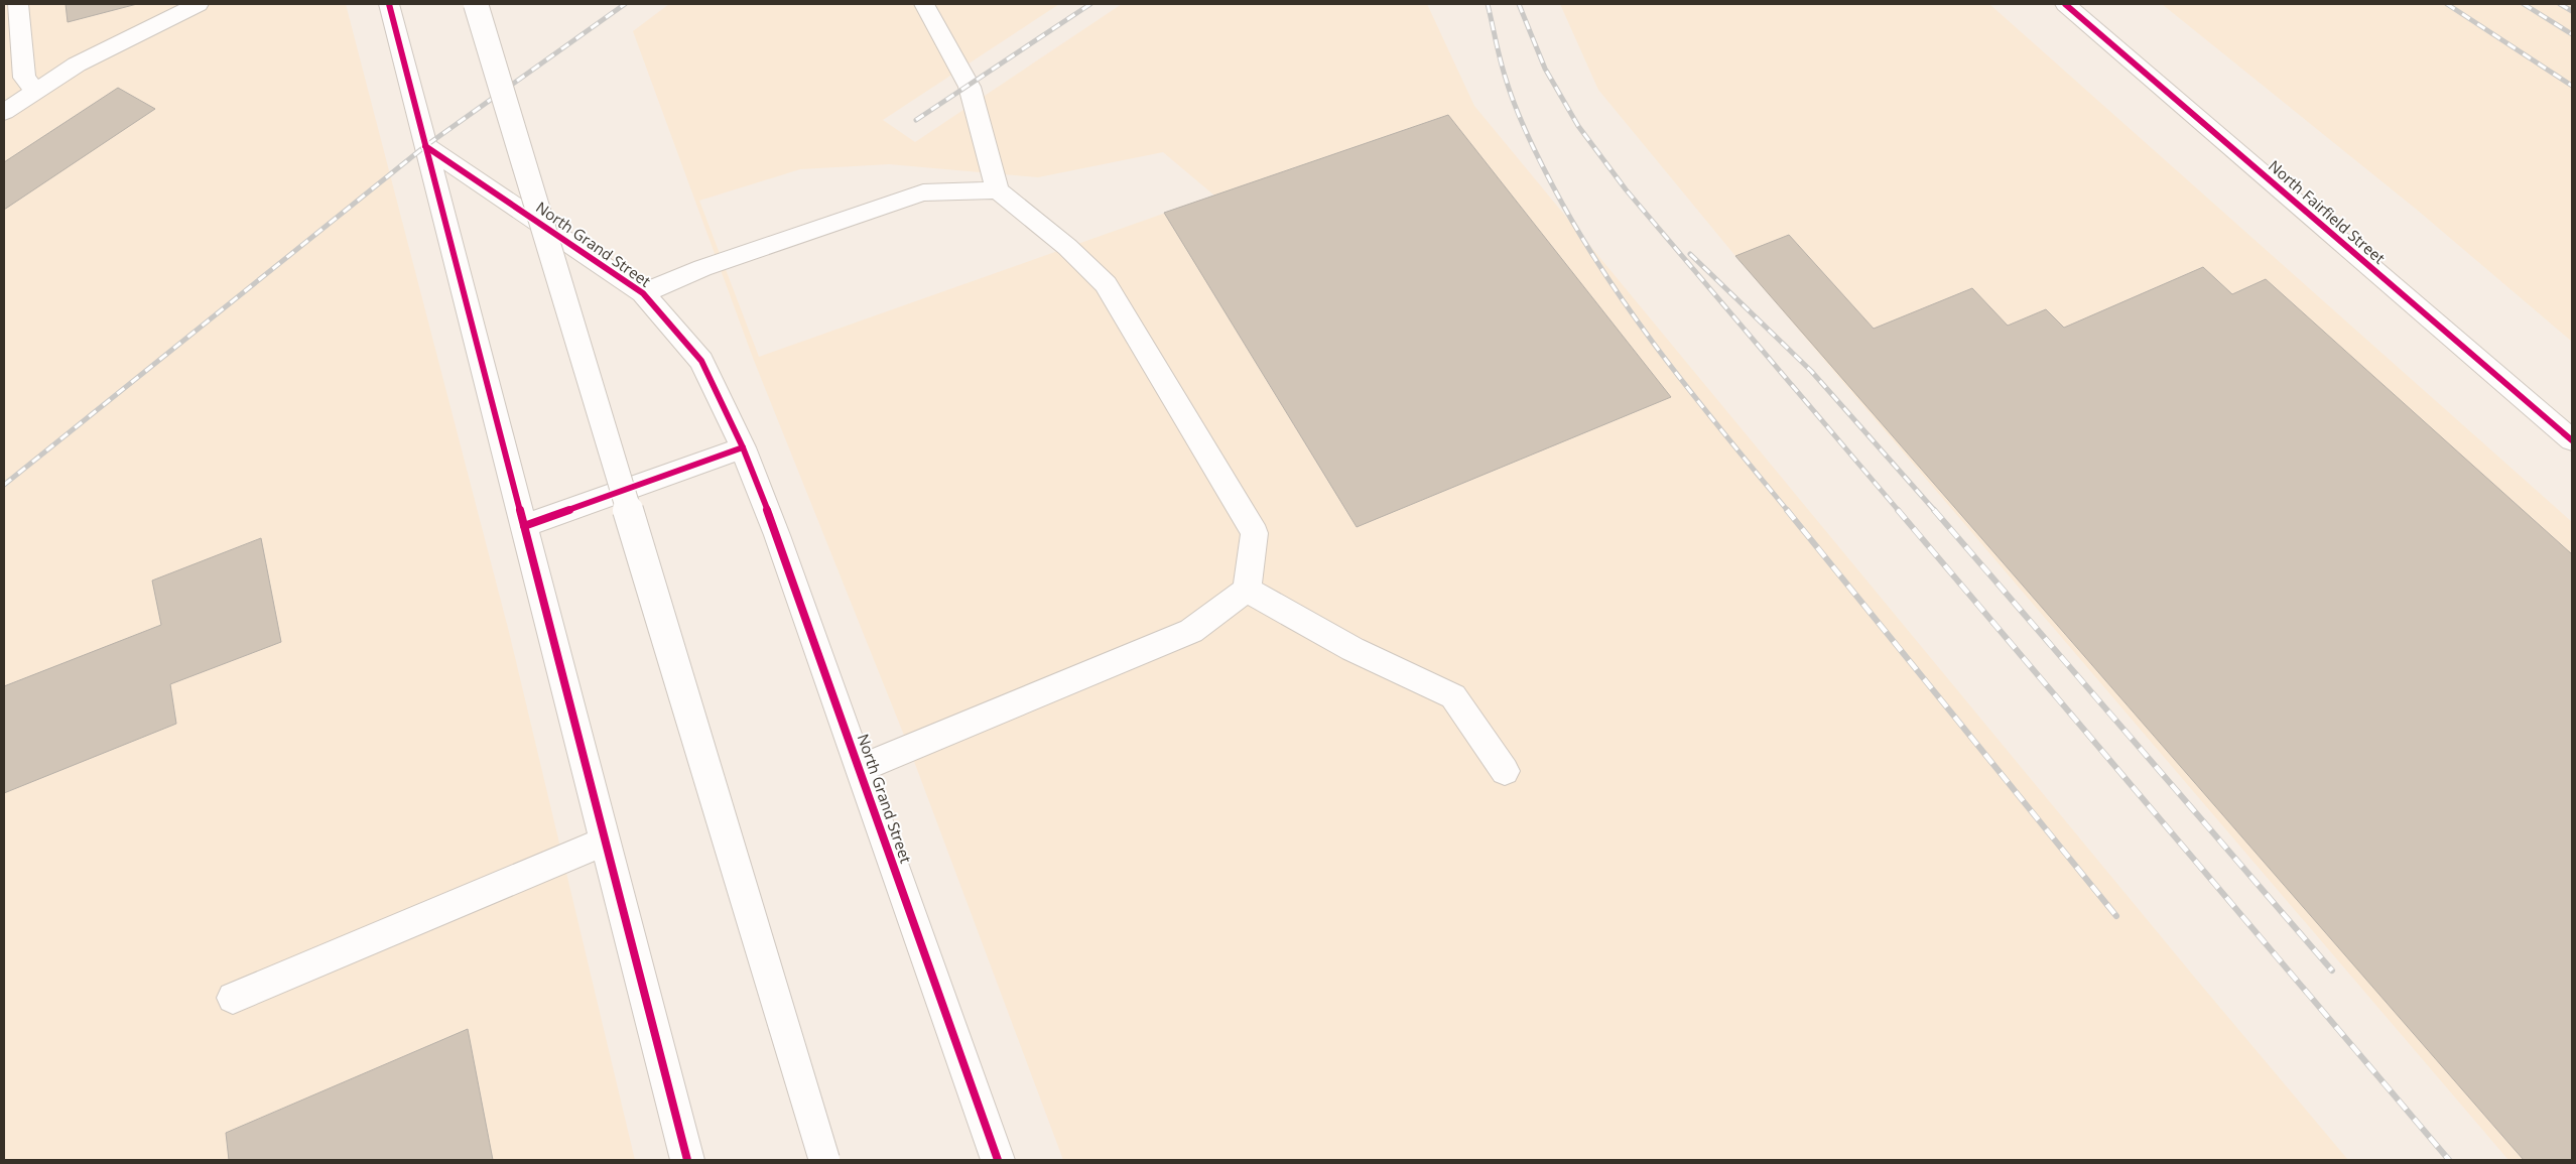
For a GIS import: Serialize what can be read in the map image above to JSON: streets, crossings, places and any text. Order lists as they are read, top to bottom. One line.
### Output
{"streets":{"street":["North Fairfield Street","North Grand Street"]}}
